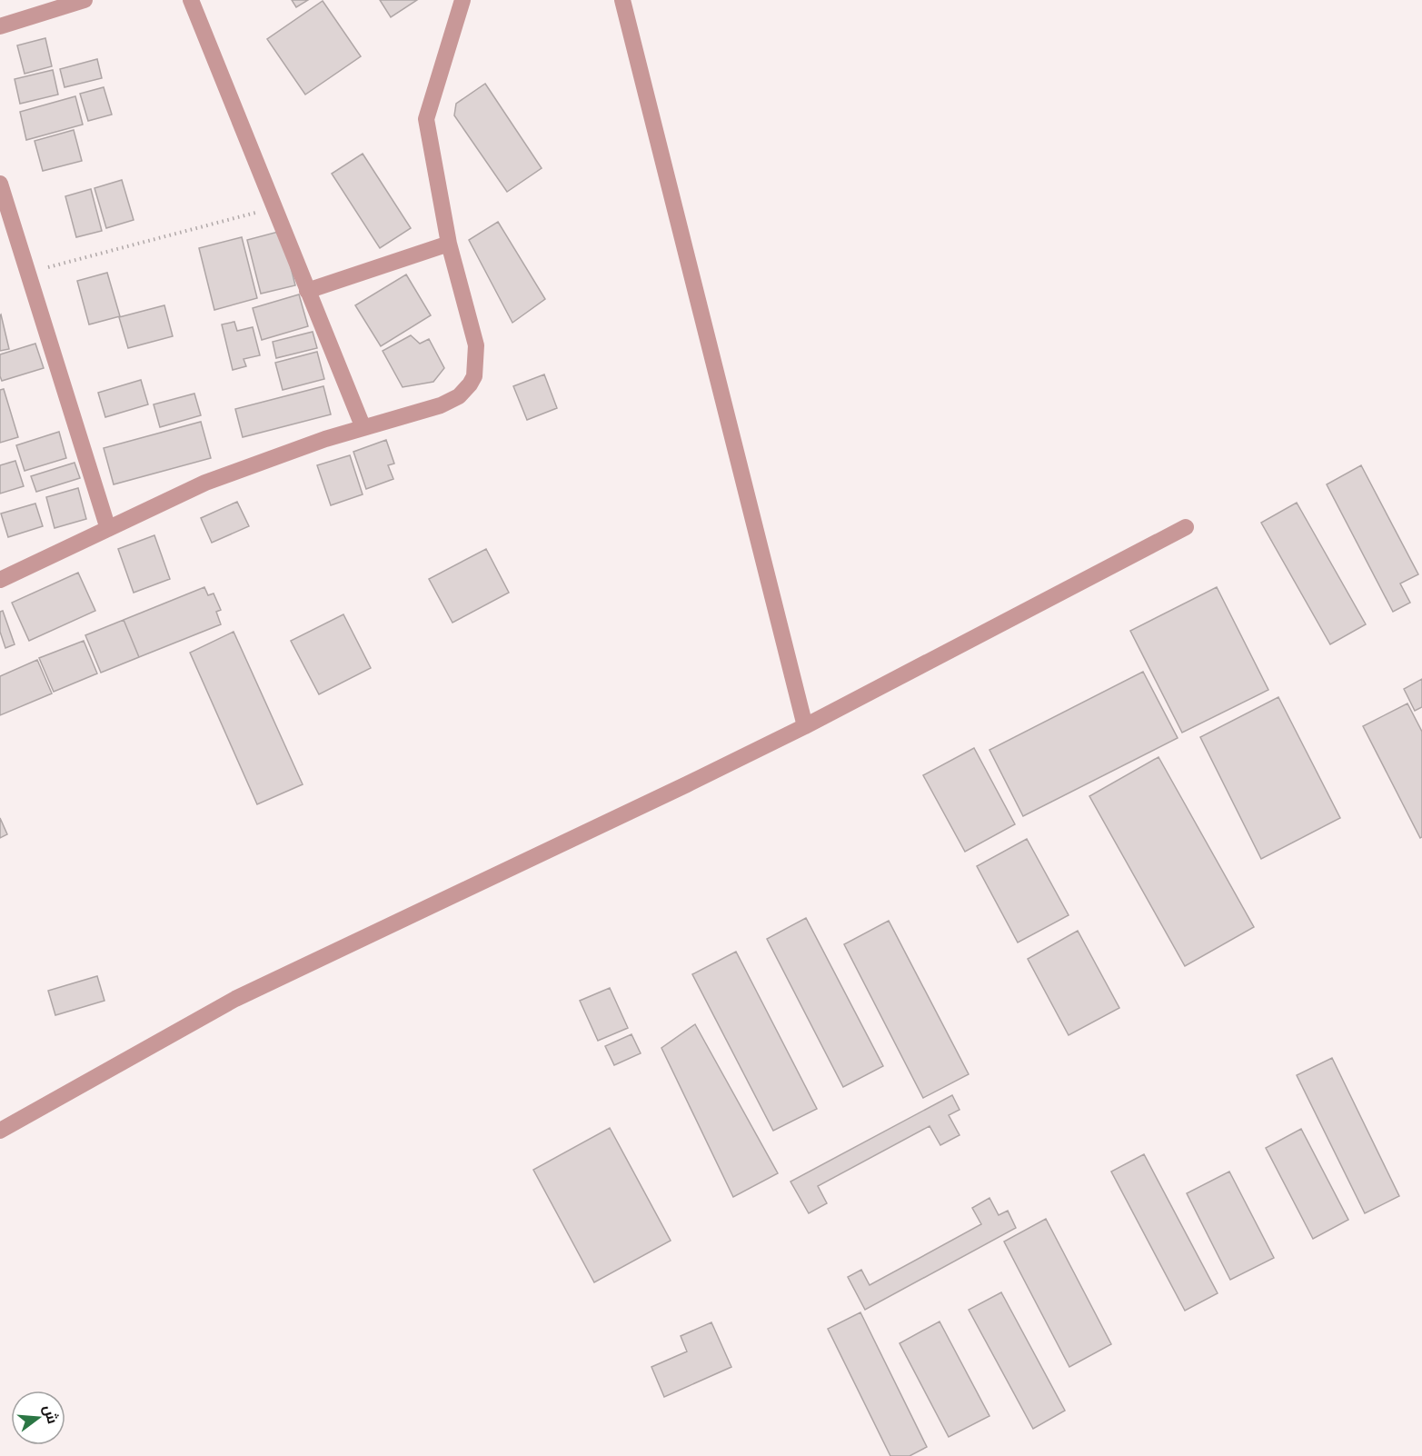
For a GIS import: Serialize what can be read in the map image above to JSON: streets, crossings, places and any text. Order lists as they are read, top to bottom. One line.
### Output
{"north":"right"}
